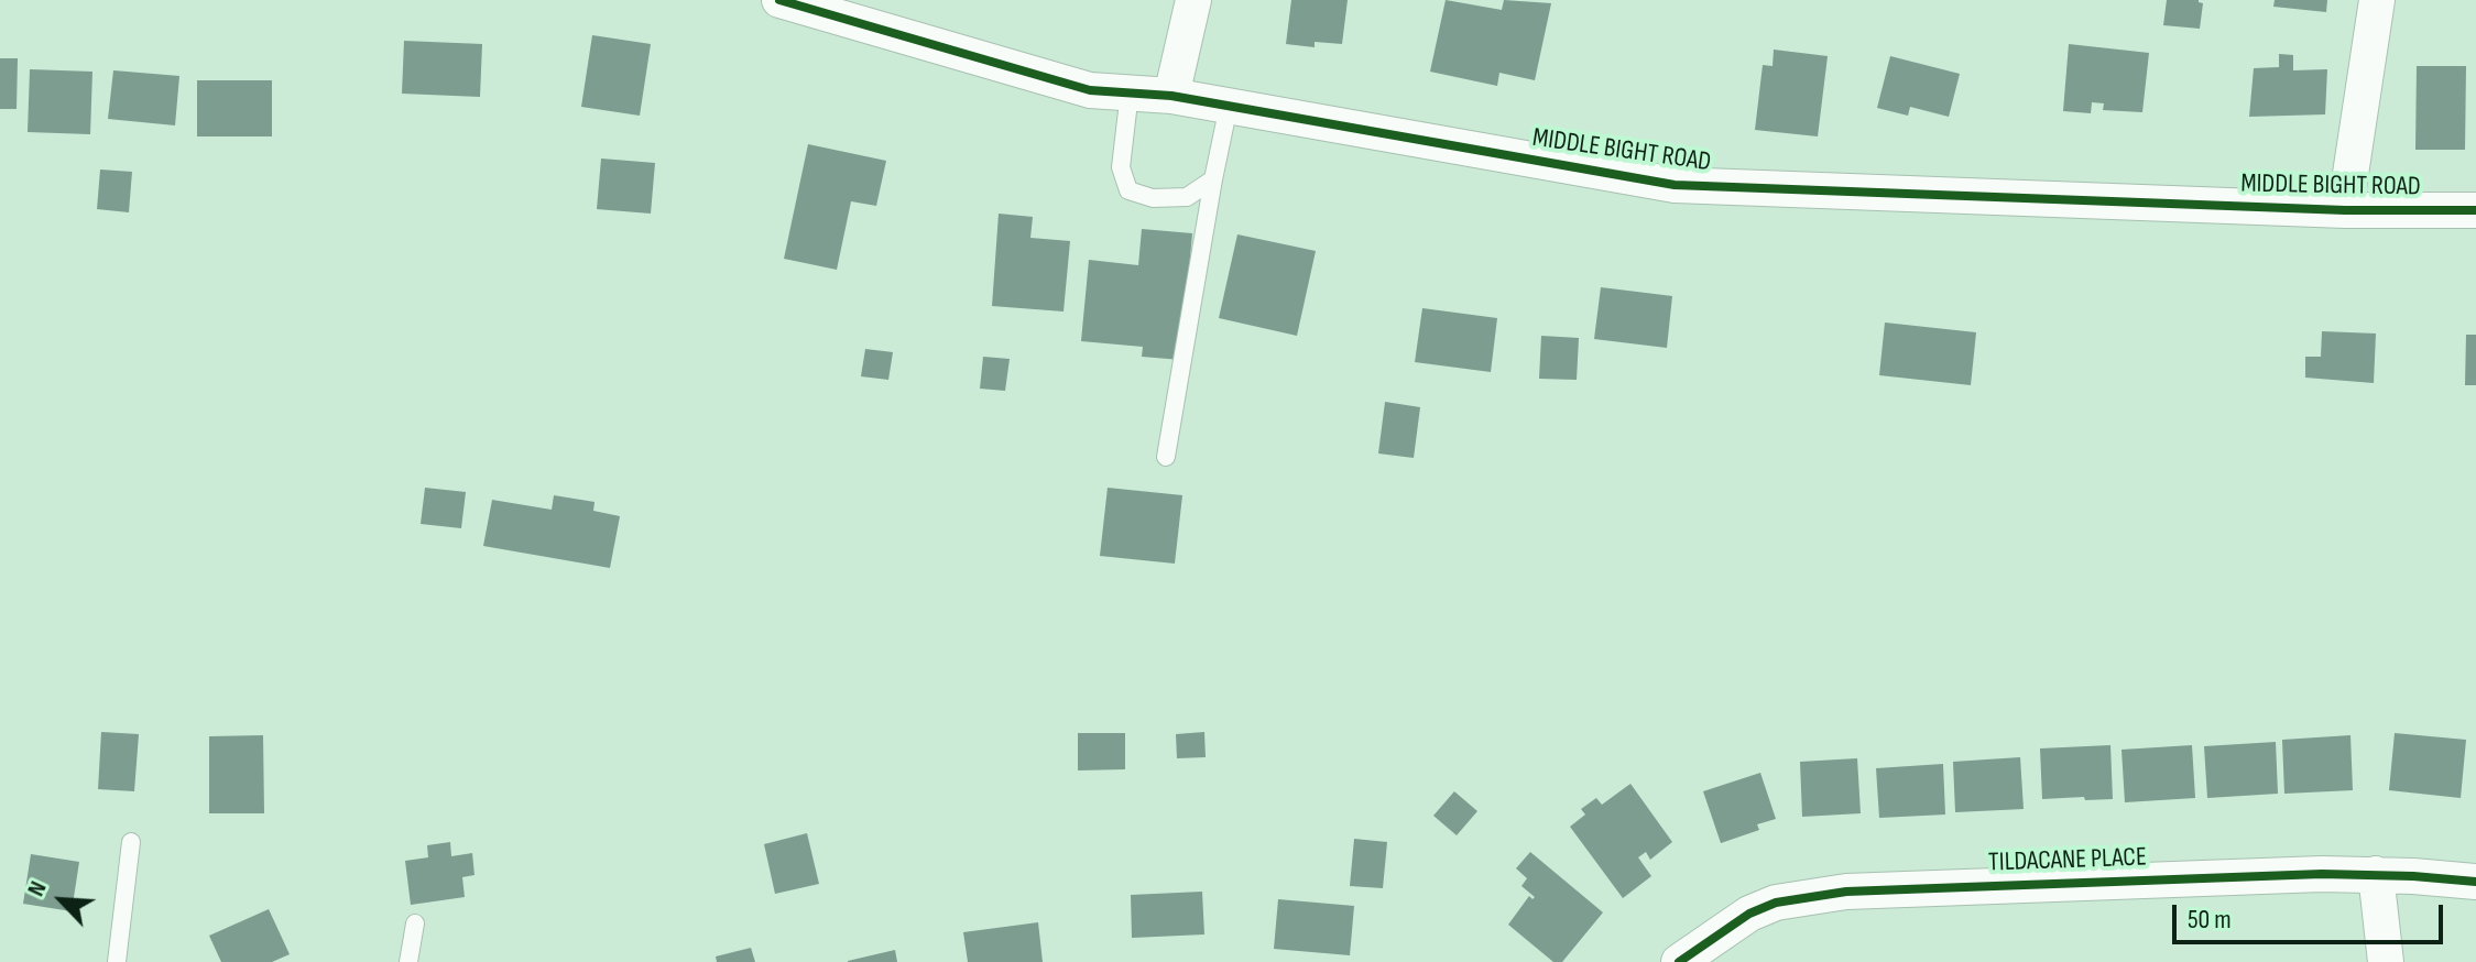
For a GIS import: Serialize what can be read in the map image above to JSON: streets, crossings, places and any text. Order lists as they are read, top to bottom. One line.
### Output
{"streets":{"street":["MIDDLE BIGHT ROAD","TILDACANE PLACE"]},"scale_bar":"50 m","north":"top left"}
